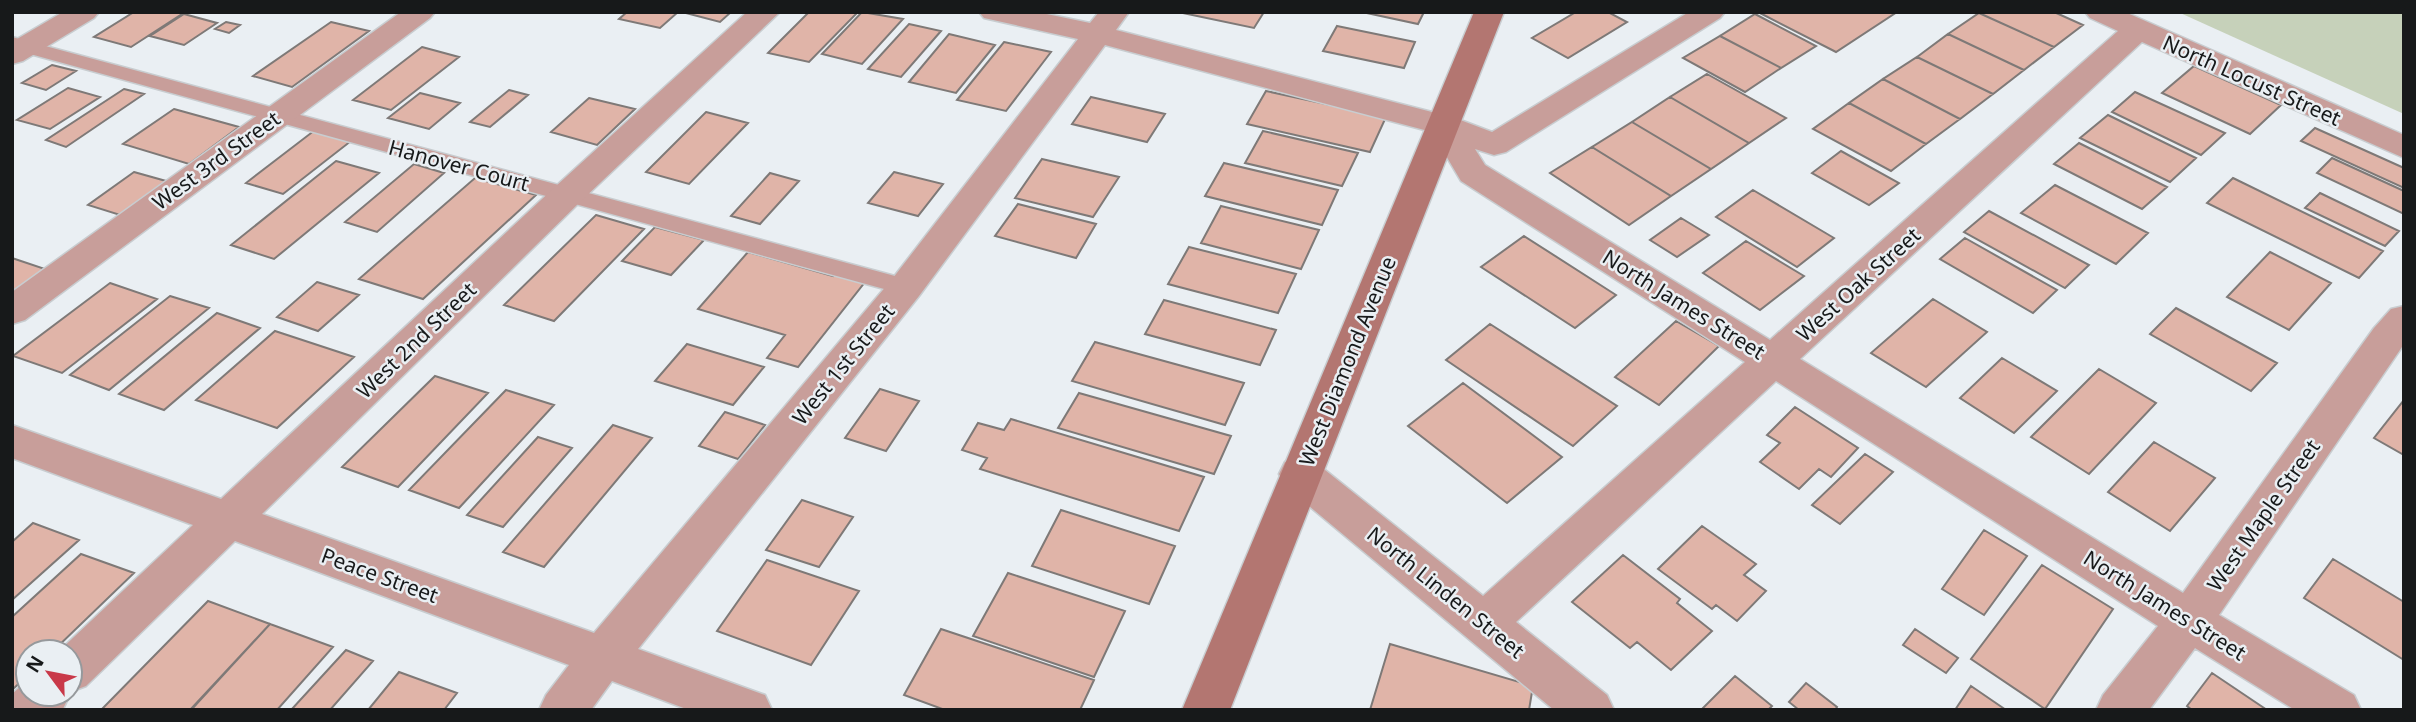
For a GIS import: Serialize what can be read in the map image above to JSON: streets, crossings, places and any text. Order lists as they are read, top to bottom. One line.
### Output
{"streets":{"street":["North Locust Street","West 3rd Street","West Oak Street","North James Street","West 2nd Street","West Diamond Avenue","West 1st Street","West Maple Street","Peace Street","North Linden Street"],"lane":["Hanover Court"]},"crossings":[["North Locust Street","West Oak Street"],["West 3rd Street","Hanover Court"],["Hanover Court","West 2nd Street"],["Hanover Court","West 1st Street"],["West Oak Street","North James Street"],["West Oak Street","North Linden Street"],["North James Street","West Diamond Avenue"],["North James Street","West Maple Street"],["West 2nd Street","Peace Street"],["West Diamond Avenue","North Linden Street"],["West 1st Street","Peace Street"]],"north":"top left"}
